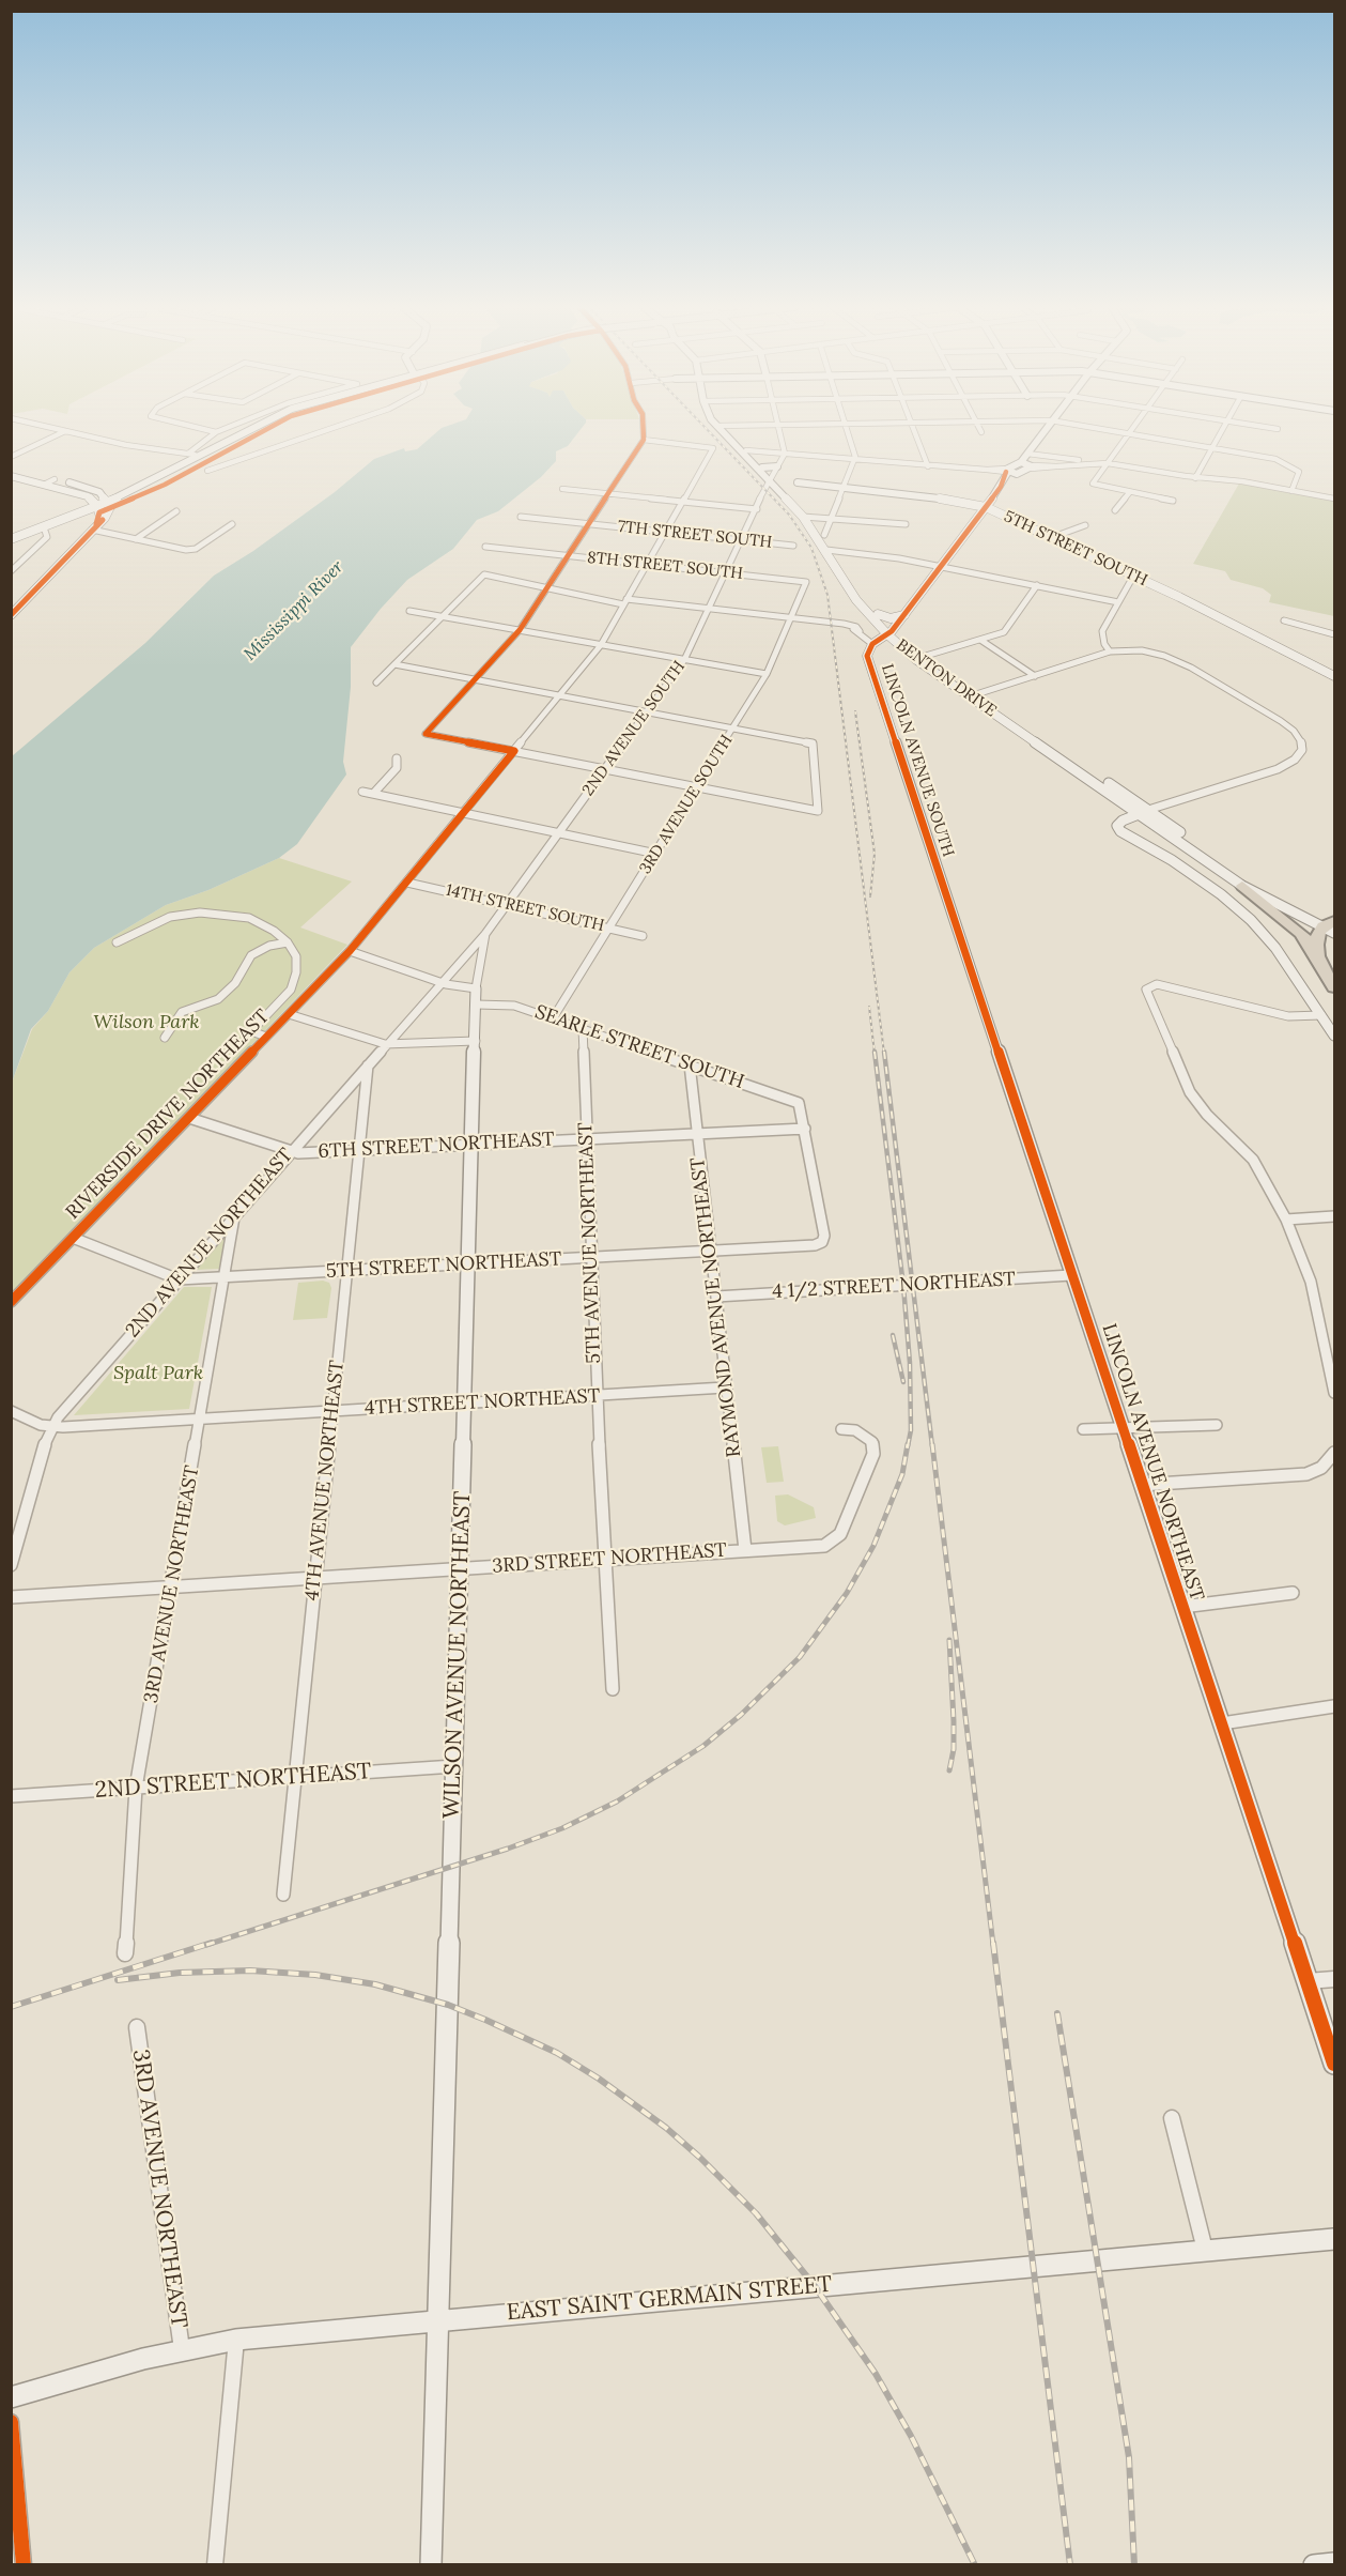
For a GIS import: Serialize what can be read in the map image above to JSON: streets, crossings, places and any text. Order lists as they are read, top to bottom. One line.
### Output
{"streets":{"street":["7TH STREET SOUTH","5TH STREET SOUTH","8TH STREET SOUTH","BENTON DRIVE","2ND AVENUE SOUTH","LINCOLN AVENUE SOUTH","3RD AVENUE SOUTH","14TH STREET SOUTH","SEARLE STREET SOUTH","RIVERSIDE DRIVE NORTHEAST","6TH STREET NORTHEAST","2ND AVENUE NORTHEAST","5TH AVENUE NORTHEAST","5TH STREET NORTHEAST","4 1/2 STREET NORTHEAST","RAYMOND AVENUE NORTHEAST","4TH STREET NORTHEAST","LINCOLN AVENUE NORTHEAST","4TH AVENUE NORTHEAST","3RD STREET NORTHEAST","3RD AVENUE NORTHEAST","WILSON AVENUE NORTHEAST","2ND STREET NORTHEAST","EAST SAINT GERMAIN STREET"]},"crossings":[["7TH STREET SOUTH","2ND AVENUE SOUTH"],["7TH STREET SOUTH","RIVERSIDE DRIVE NORTHEAST"],["5TH STREET SOUTH","LINCOLN AVENUE SOUTH"],["8TH STREET SOUTH","2ND AVENUE SOUTH"],["8TH STREET SOUTH","3RD AVENUE SOUTH"],["8TH STREET SOUTH","RIVERSIDE DRIVE NORTHEAST"],["BENTON DRIVE","2ND AVENUE SOUTH"],["BENTON DRIVE","LINCOLN AVENUE SOUTH"],["2ND AVENUE SOUTH","14TH STREET SOUTH"],["2ND AVENUE SOUTH","SEARLE STREET SOUTH"],["2ND AVENUE SOUTH","2ND AVENUE NORTHEAST"],["2ND AVENUE SOUTH","WILSON AVENUE NORTHEAST"],["LINCOLN AVENUE SOUTH","LINCOLN AVENUE NORTHEAST"],["3RD AVENUE SOUTH","14TH STREET SOUTH"],["3RD AVENUE SOUTH","SEARLE STREET SOUTH"],["14TH STREET SOUTH","RIVERSIDE DRIVE NORTHEAST"],["SEARLE STREET SOUTH","RIVERSIDE DRIVE NORTHEAST"],["SEARLE STREET SOUTH","6TH STREET NORTHEAST"],["SEARLE STREET SOUTH","2ND AVENUE NORTHEAST"],["SEARLE STREET SOUTH","5TH AVENUE NORTHEAST"],["SEARLE STREET SOUTH","5TH STREET NORTHEAST"],["SEARLE STREET SOUTH","RAYMOND AVENUE NORTHEAST"],["SEARLE STREET SOUTH","WILSON AVENUE NORTHEAST"],["RIVERSIDE DRIVE NORTHEAST","6TH STREET NORTHEAST"],["RIVERSIDE DRIVE NORTHEAST","5TH STREET NORTHEAST"],["6TH STREET NORTHEAST","2ND AVENUE NORTHEAST"],["6TH STREET NORTHEAST","5TH AVENUE NORTHEAST"],["6TH STREET NORTHEAST","5TH STREET NORTHEAST"],["6TH STREET NORTHEAST","RAYMOND AVENUE NORTHEAST"],["6TH STREET NORTHEAST","4TH AVENUE NORTHEAST"],["6TH STREET NORTHEAST","WILSON AVENUE NORTHEAST"],["2ND AVENUE NORTHEAST","5TH STREET NORTHEAST"],["2ND AVENUE NORTHEAST","4TH STREET NORTHEAST"],["2ND AVENUE NORTHEAST","4TH AVENUE NORTHEAST"],["2ND AVENUE NORTHEAST","3RD AVENUE NORTHEAST"],["5TH AVENUE NORTHEAST","5TH STREET NORTHEAST"],["5TH AVENUE NORTHEAST","4TH STREET NORTHEAST"],["5TH AVENUE NORTHEAST","3RD STREET NORTHEAST"],["5TH STREET NORTHEAST","RAYMOND AVENUE NORTHEAST"],["5TH STREET NORTHEAST","4TH AVENUE NORTHEAST"],["5TH STREET NORTHEAST","3RD AVENUE NORTHEAST"],["5TH STREET NORTHEAST","WILSON AVENUE NORTHEAST"],["4 1/2 STREET NORTHEAST","RAYMOND AVENUE NORTHEAST"],["4 1/2 STREET NORTHEAST","LINCOLN AVENUE NORTHEAST"],["RAYMOND AVENUE NORTHEAST","4TH STREET NORTHEAST"],["RAYMOND AVENUE NORTHEAST","3RD STREET NORTHEAST"],["4TH STREET NORTHEAST","4TH AVENUE NORTHEAST"],["4TH STREET NORTHEAST","3RD AVENUE NORTHEAST"],["4TH STREET NORTHEAST","WILSON AVENUE NORTHEAST"],["4TH AVENUE NORTHEAST","3RD STREET NORTHEAST"],["4TH AVENUE NORTHEAST","2ND STREET NORTHEAST"],["3RD STREET NORTHEAST","3RD AVENUE NORTHEAST"],["3RD STREET NORTHEAST","WILSON AVENUE NORTHEAST"],["3RD AVENUE NORTHEAST","2ND STREET NORTHEAST"],["3RD AVENUE NORTHEAST","EAST SAINT GERMAIN STREET"],["WILSON AVENUE NORTHEAST","2ND STREET NORTHEAST"],["WILSON AVENUE NORTHEAST","EAST SAINT GERMAIN STREET"]],"water":["Mississippi River"],"parks":["Wilson Park","Spalt Park"]}
